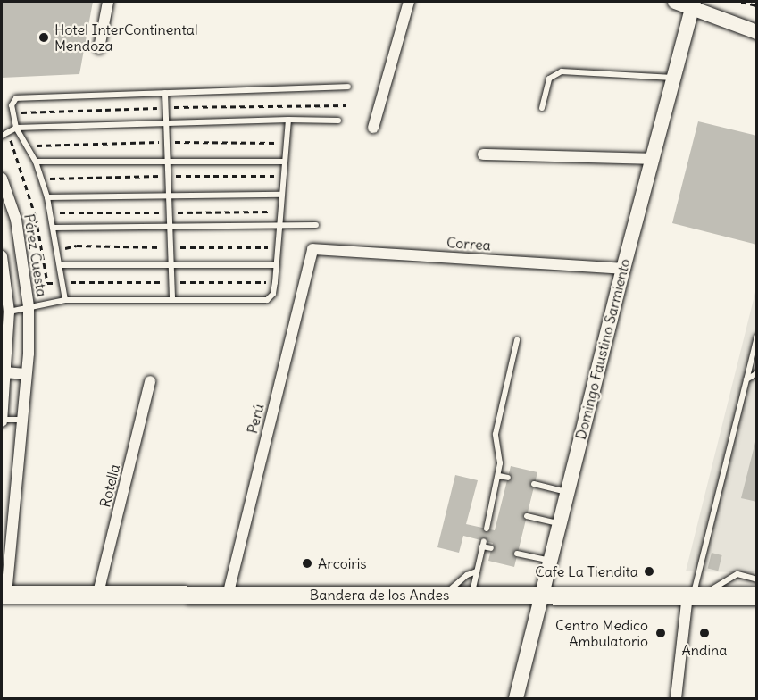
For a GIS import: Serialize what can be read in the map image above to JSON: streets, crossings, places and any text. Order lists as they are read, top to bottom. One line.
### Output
{"streets":{"main road":["Domingo Faustino Sarmiento","Bandera de los Andes"],"street":["Correa","Pérez Cuesta","Perú","Rotella"]},"crossings":[["Correa","Domingo Faustino Sarmiento"],["Correa","Perú"],["Pérez Cuesta","Bandera de los Andes"],["Domingo Faustino Sarmiento","Bandera de los Andes"],["Perú","Bandera de los Andes"],["Rotella","Bandera de los Andes"]],"places":["Hotel InterContinental Mendoza","Arcoiris","Cafe La Tiendita","Centro Medico Ambulatorio","Andina"]}
